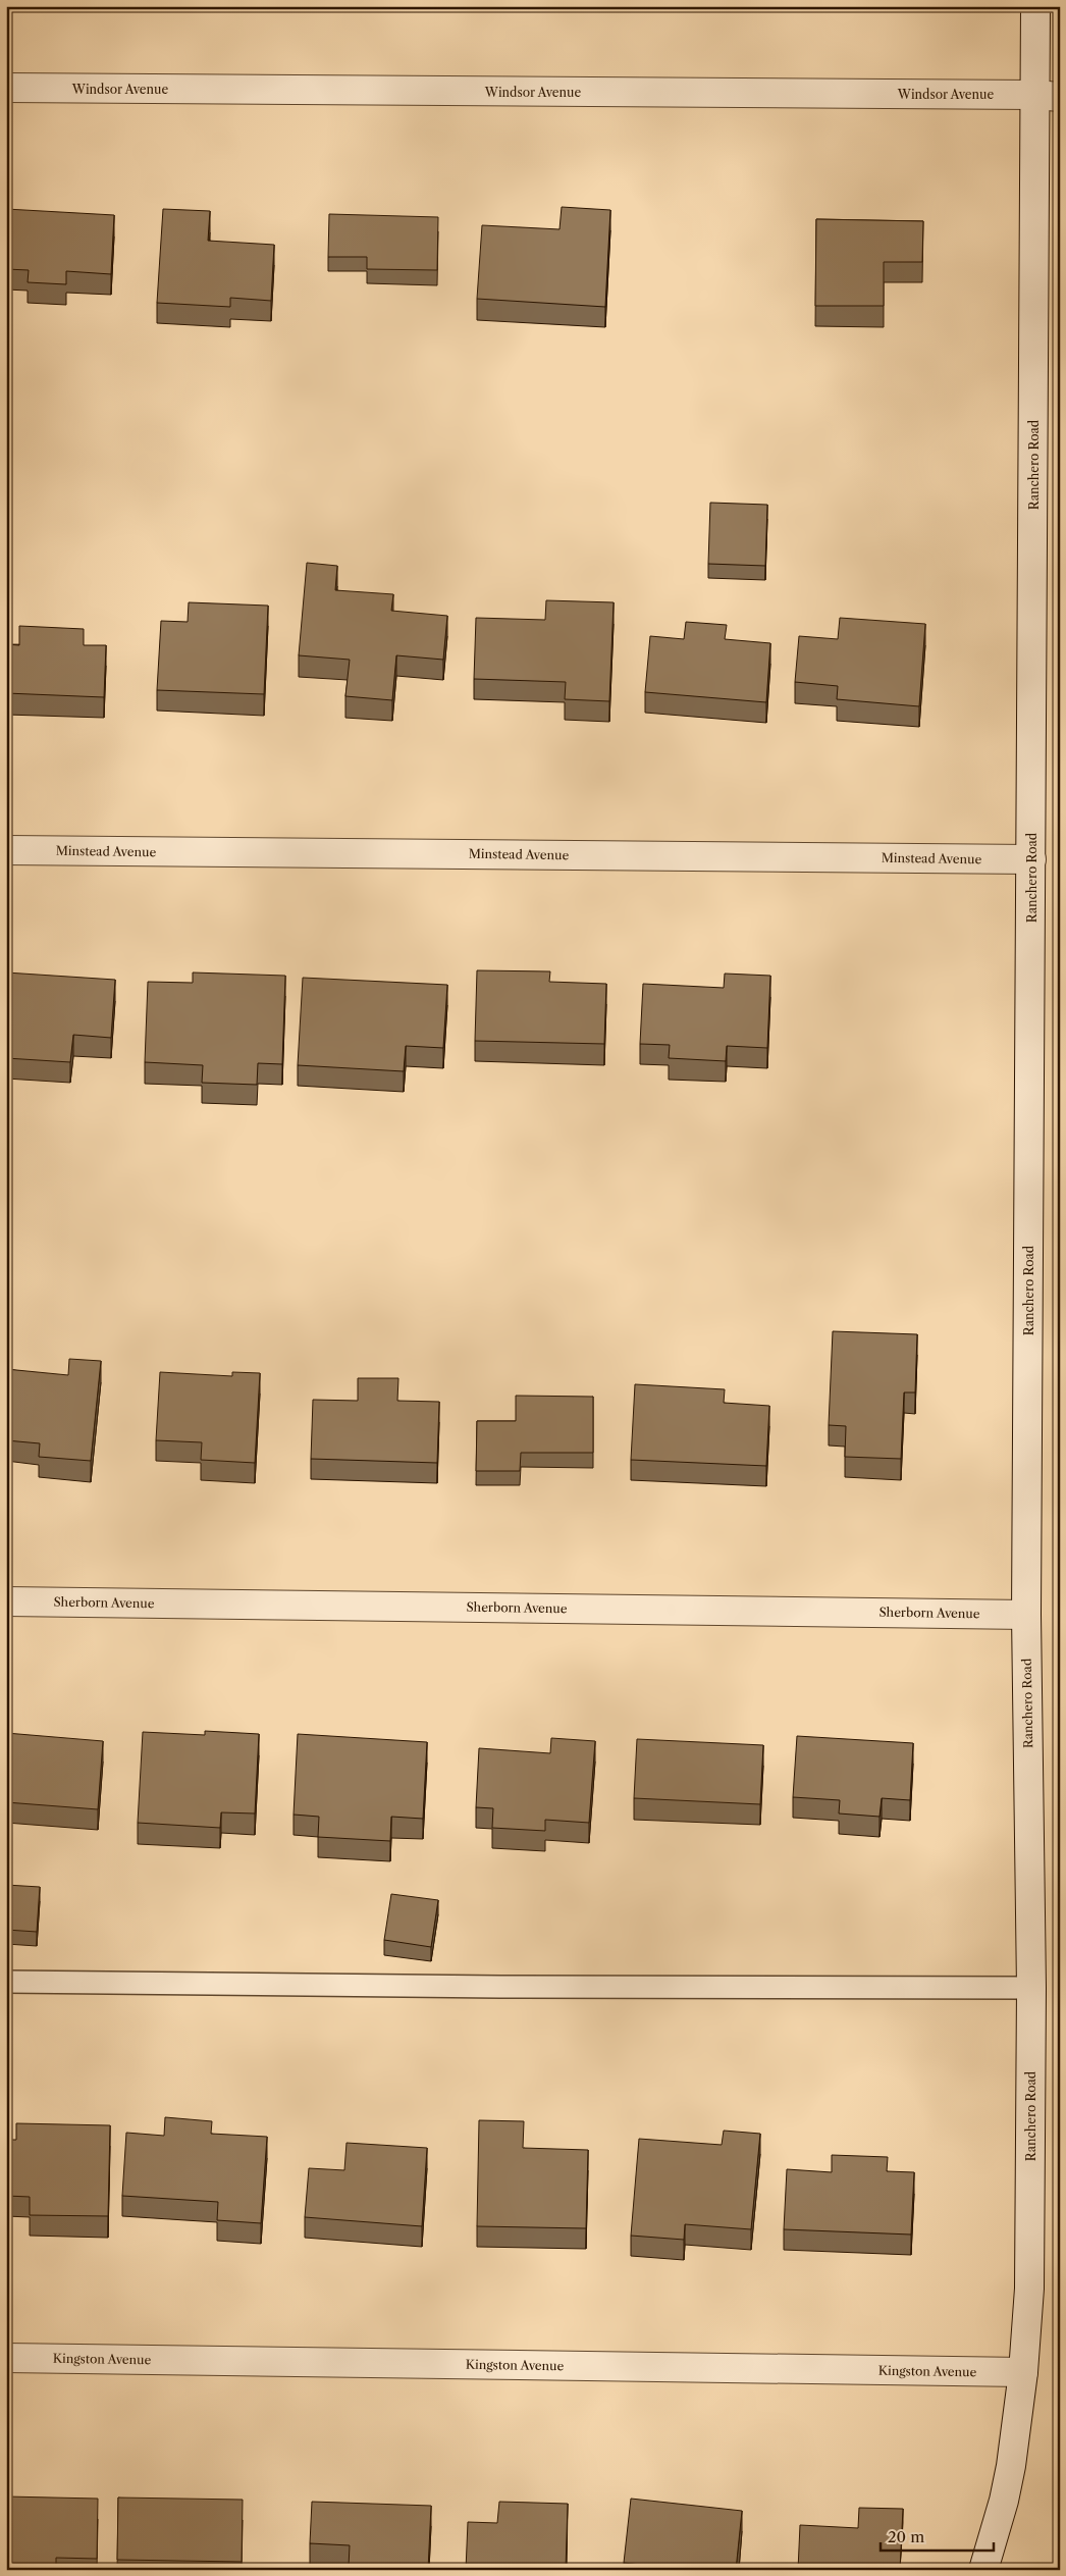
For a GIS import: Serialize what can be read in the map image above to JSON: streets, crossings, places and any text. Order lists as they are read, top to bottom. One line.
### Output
{"streets":{"street":["Windsor Avenue","Ranchero Road","Minstead Avenue","Sherborn Avenue","Kingston Avenue"]},"crossings":[["Windsor Avenue","Ranchero Road"],["Ranchero Road","Minstead Avenue"],["Ranchero Road","Sherborn Avenue"],["Ranchero Road","Kingston Avenue"]],"scale_bar":"20 m"}
